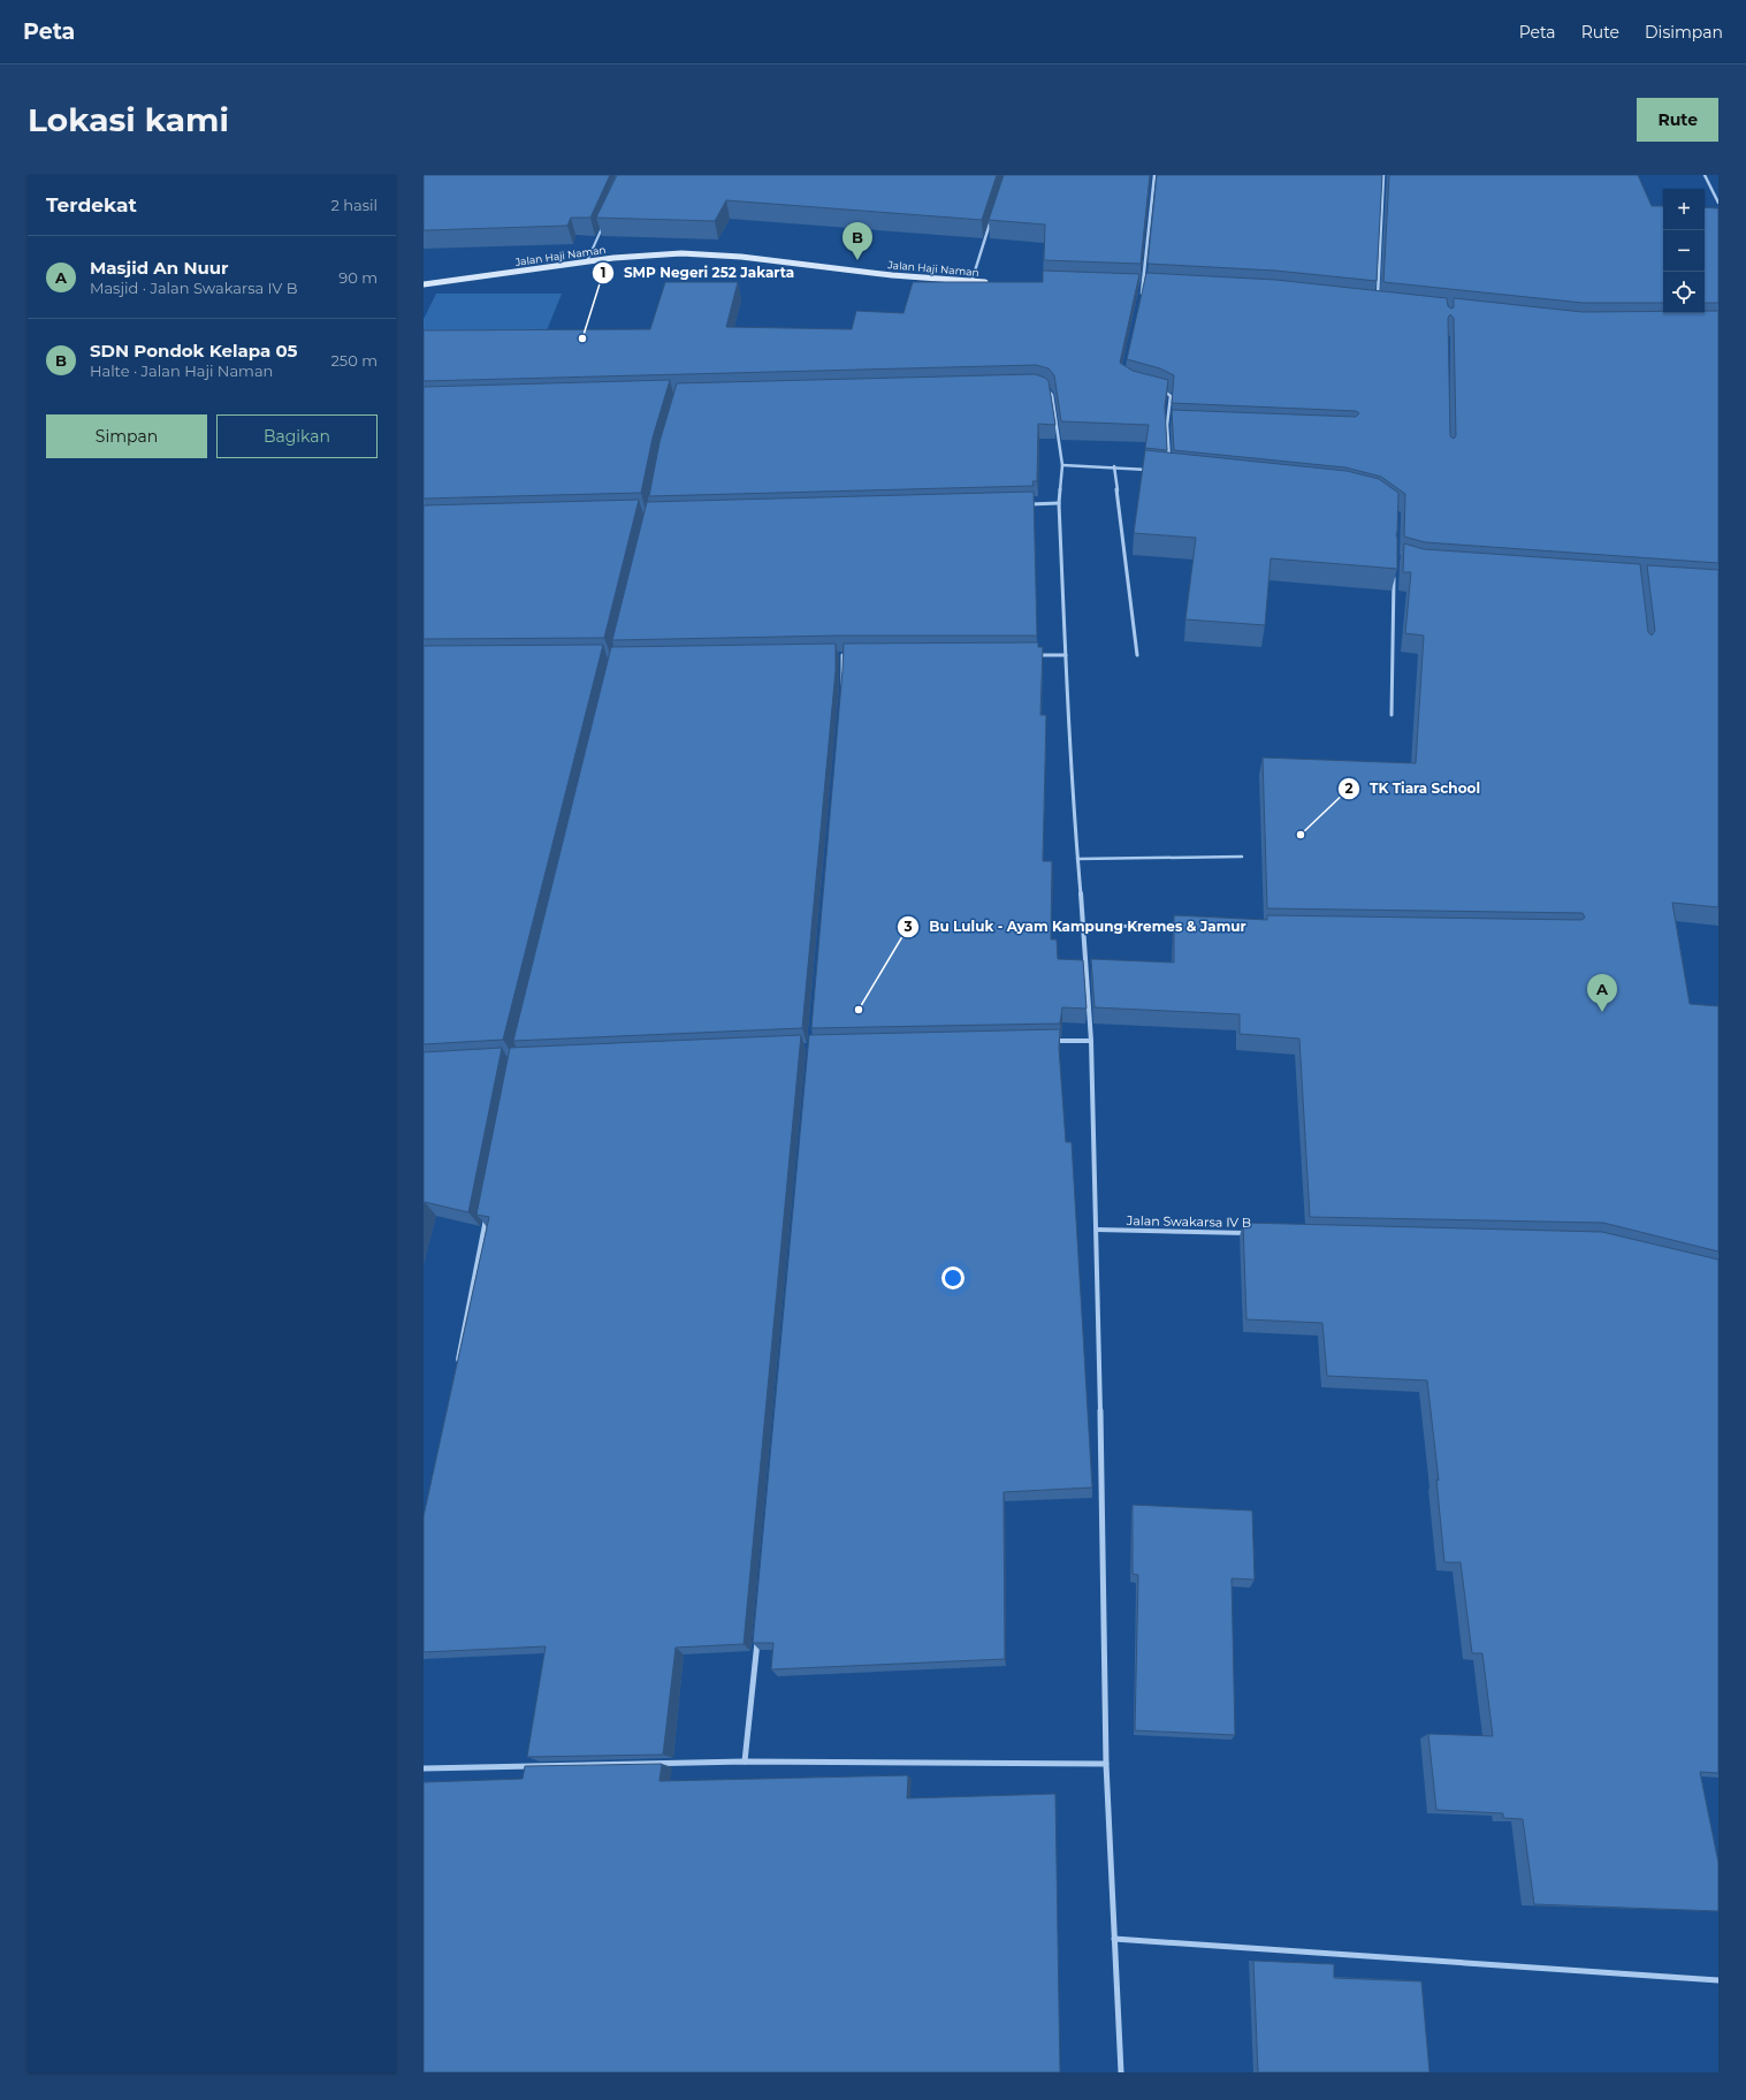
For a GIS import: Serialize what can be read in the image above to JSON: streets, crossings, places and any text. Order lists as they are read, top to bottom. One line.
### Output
{"streets":{"street":["Jalan Haji Naman","Jalan Swakarsa IV B"]},"places":["SMP Negeri 252 Jakarta","TK Tiara School","Bu Luluk - Ayam Kampung Kremes & Jamur"],"page":{"header":"Peta","nav":["Peta","Rute","Disimpan"],"buttons":["Rute",["Simpan","Bagikan"]],"title":"Lokasi kami","heading":["Terdekat","2 hasil"],"map_buttons":["+","−"],"pins":["B","A"],"list":[{"mark":"A","name":"Masjid An Nuur","note":"Masjid · Jalan Swakarsa IV B","value":"90 m"},{"mark":"B","name":"SDN Pondok Kelapa 05","note":"Halte · Jalan Haji Naman","value":"250 m"}]}}
